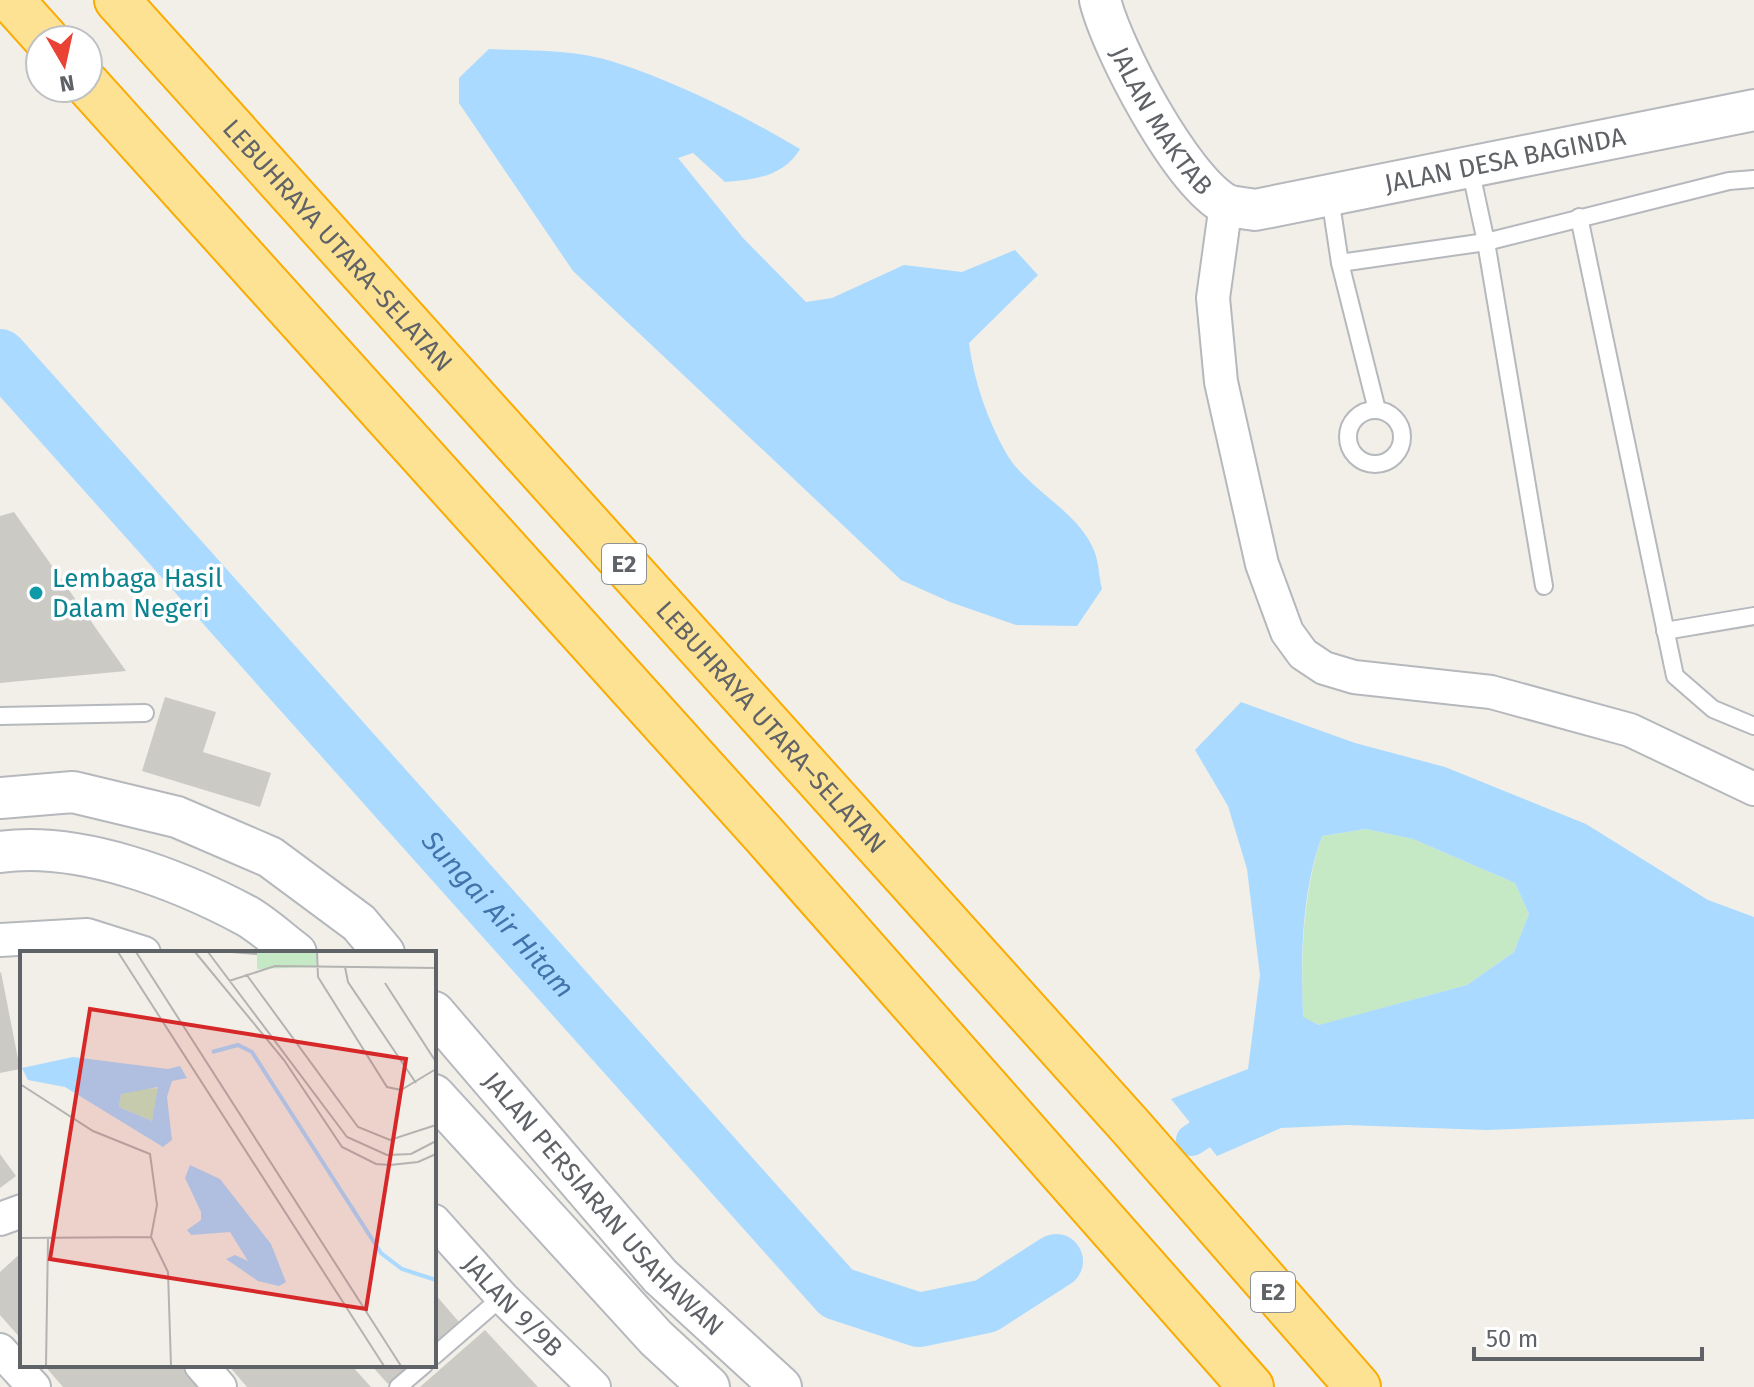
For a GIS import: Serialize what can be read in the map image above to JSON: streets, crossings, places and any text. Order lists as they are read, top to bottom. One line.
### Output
{"streets":{"highway":["LEBUHRAYA UTARA–SELATAN","E2"],"street":["JALAN MAKTAB","JALAN DESA BAGINDA","JALAN PERSIARAN USAHAWAN","JALAN 9/9B"]},"crossings":[["JALAN MAKTAB","JALAN DESA BAGINDA"]],"water":["Sungai Air Hitam"],"places":["Lembaga Hasil Dalam Negeri"],"scale_bar":"50 m","north":"bottom"}
